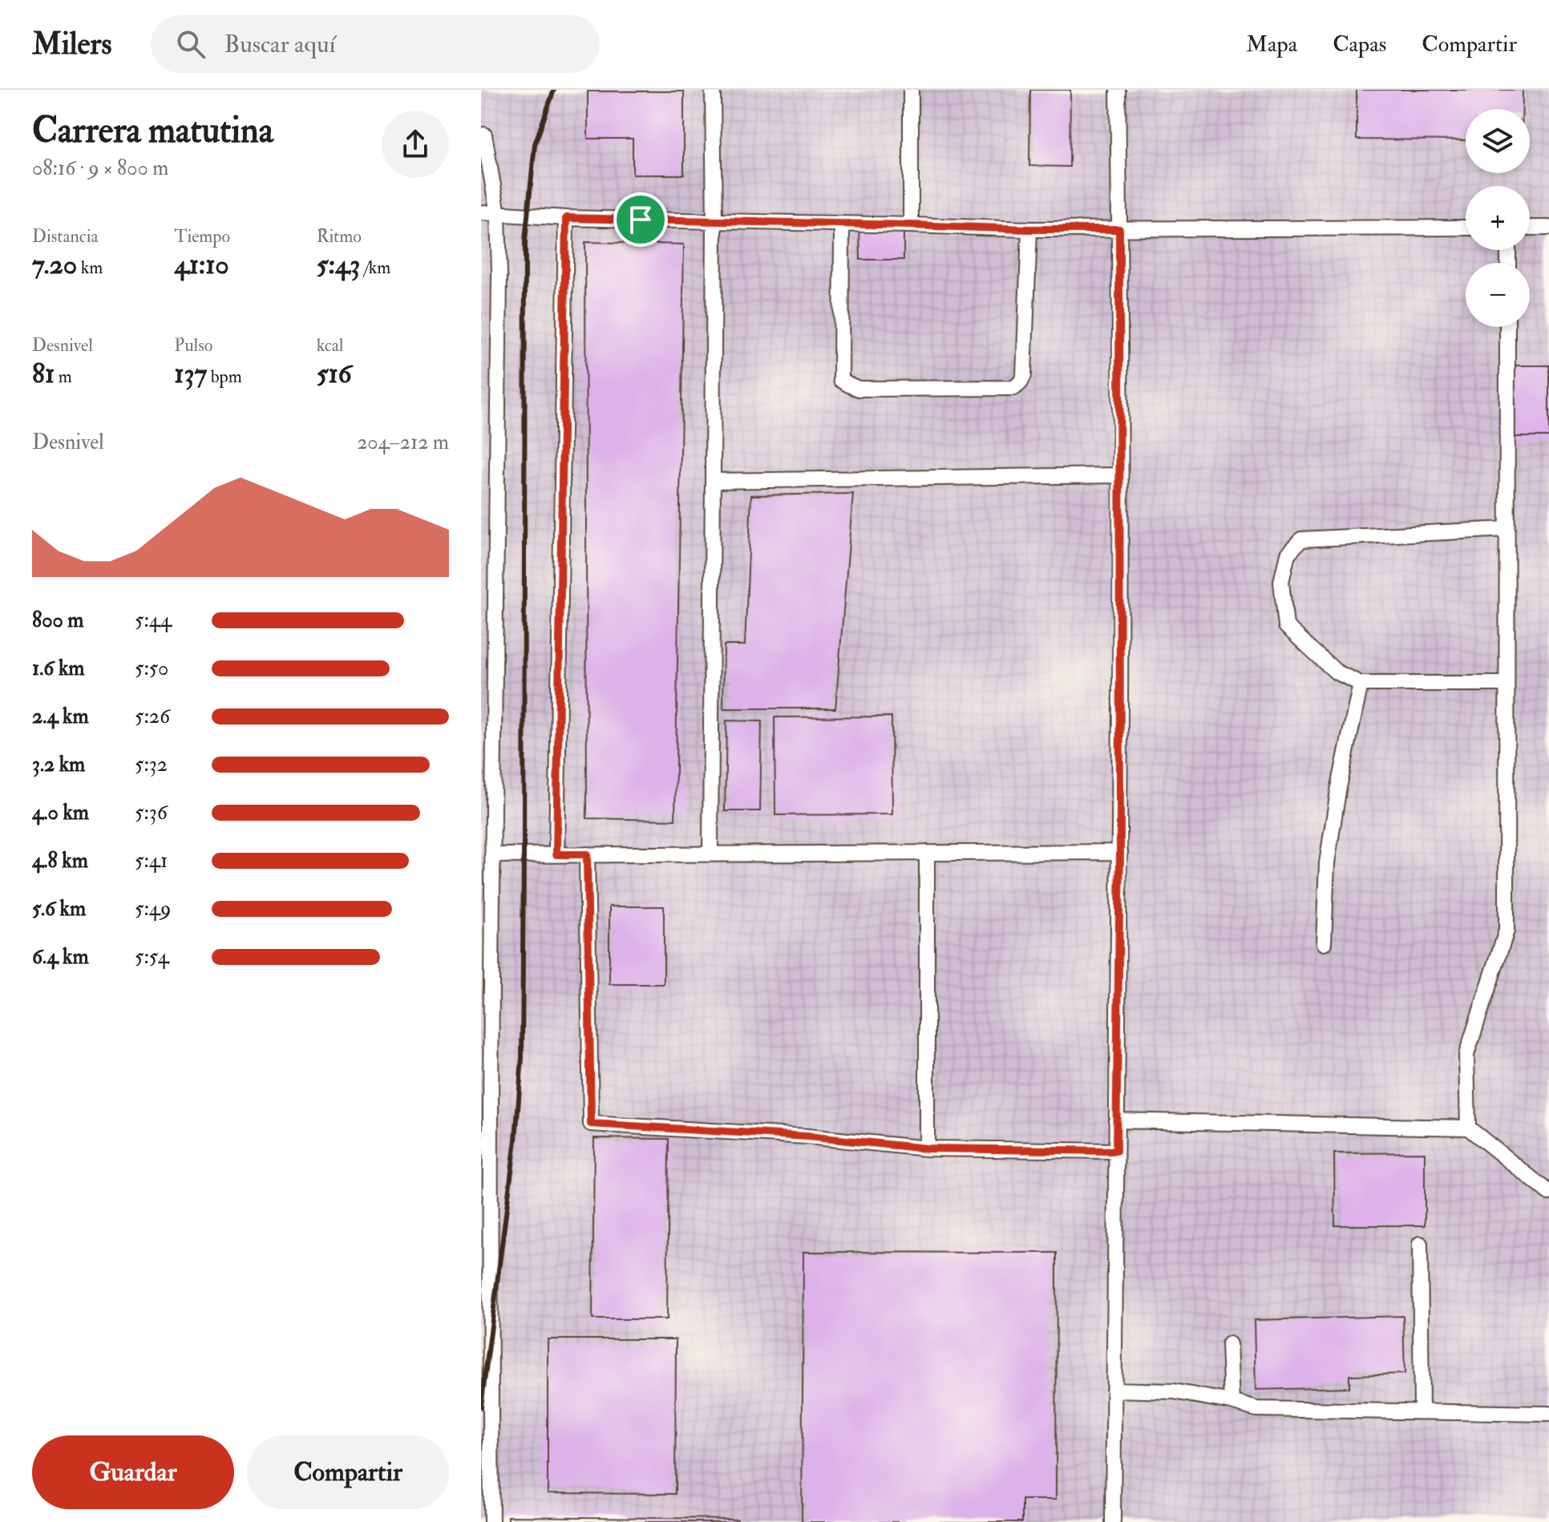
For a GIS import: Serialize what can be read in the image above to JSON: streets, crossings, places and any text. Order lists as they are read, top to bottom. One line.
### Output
{"page":{"header":"Milers","search":"Buscar aquí","nav":["Mapa","Capas","Compartir"],"heading":["Carrera matutina","08:16 · 9 × 800 m"],"map_buttons":["+","−"],"stats":[["Distancia","7.20 km"],["Tiempo","41:10"],["Ritmo","5:43 /km"],["Desnivel","81 m"],["Pulso","137 bpm"],["kcal","516"]],"chart":["Desnivel","204–212 m"],"list":[{"name":"800 m","note":"5:44"},{"name":"1.6 km","note":"5:50"},{"name":"2.4 km","note":"5:26"},{"name":"3.2 km","note":"5:32"},{"name":"4.0 km","note":"5:36"},{"name":"4.8 km","note":"5:41"},{"name":"5.6 km","note":"5:49"},{"name":"6.4 km","note":"5:54"}],"buttons":["Guardar","Compartir"]}}
